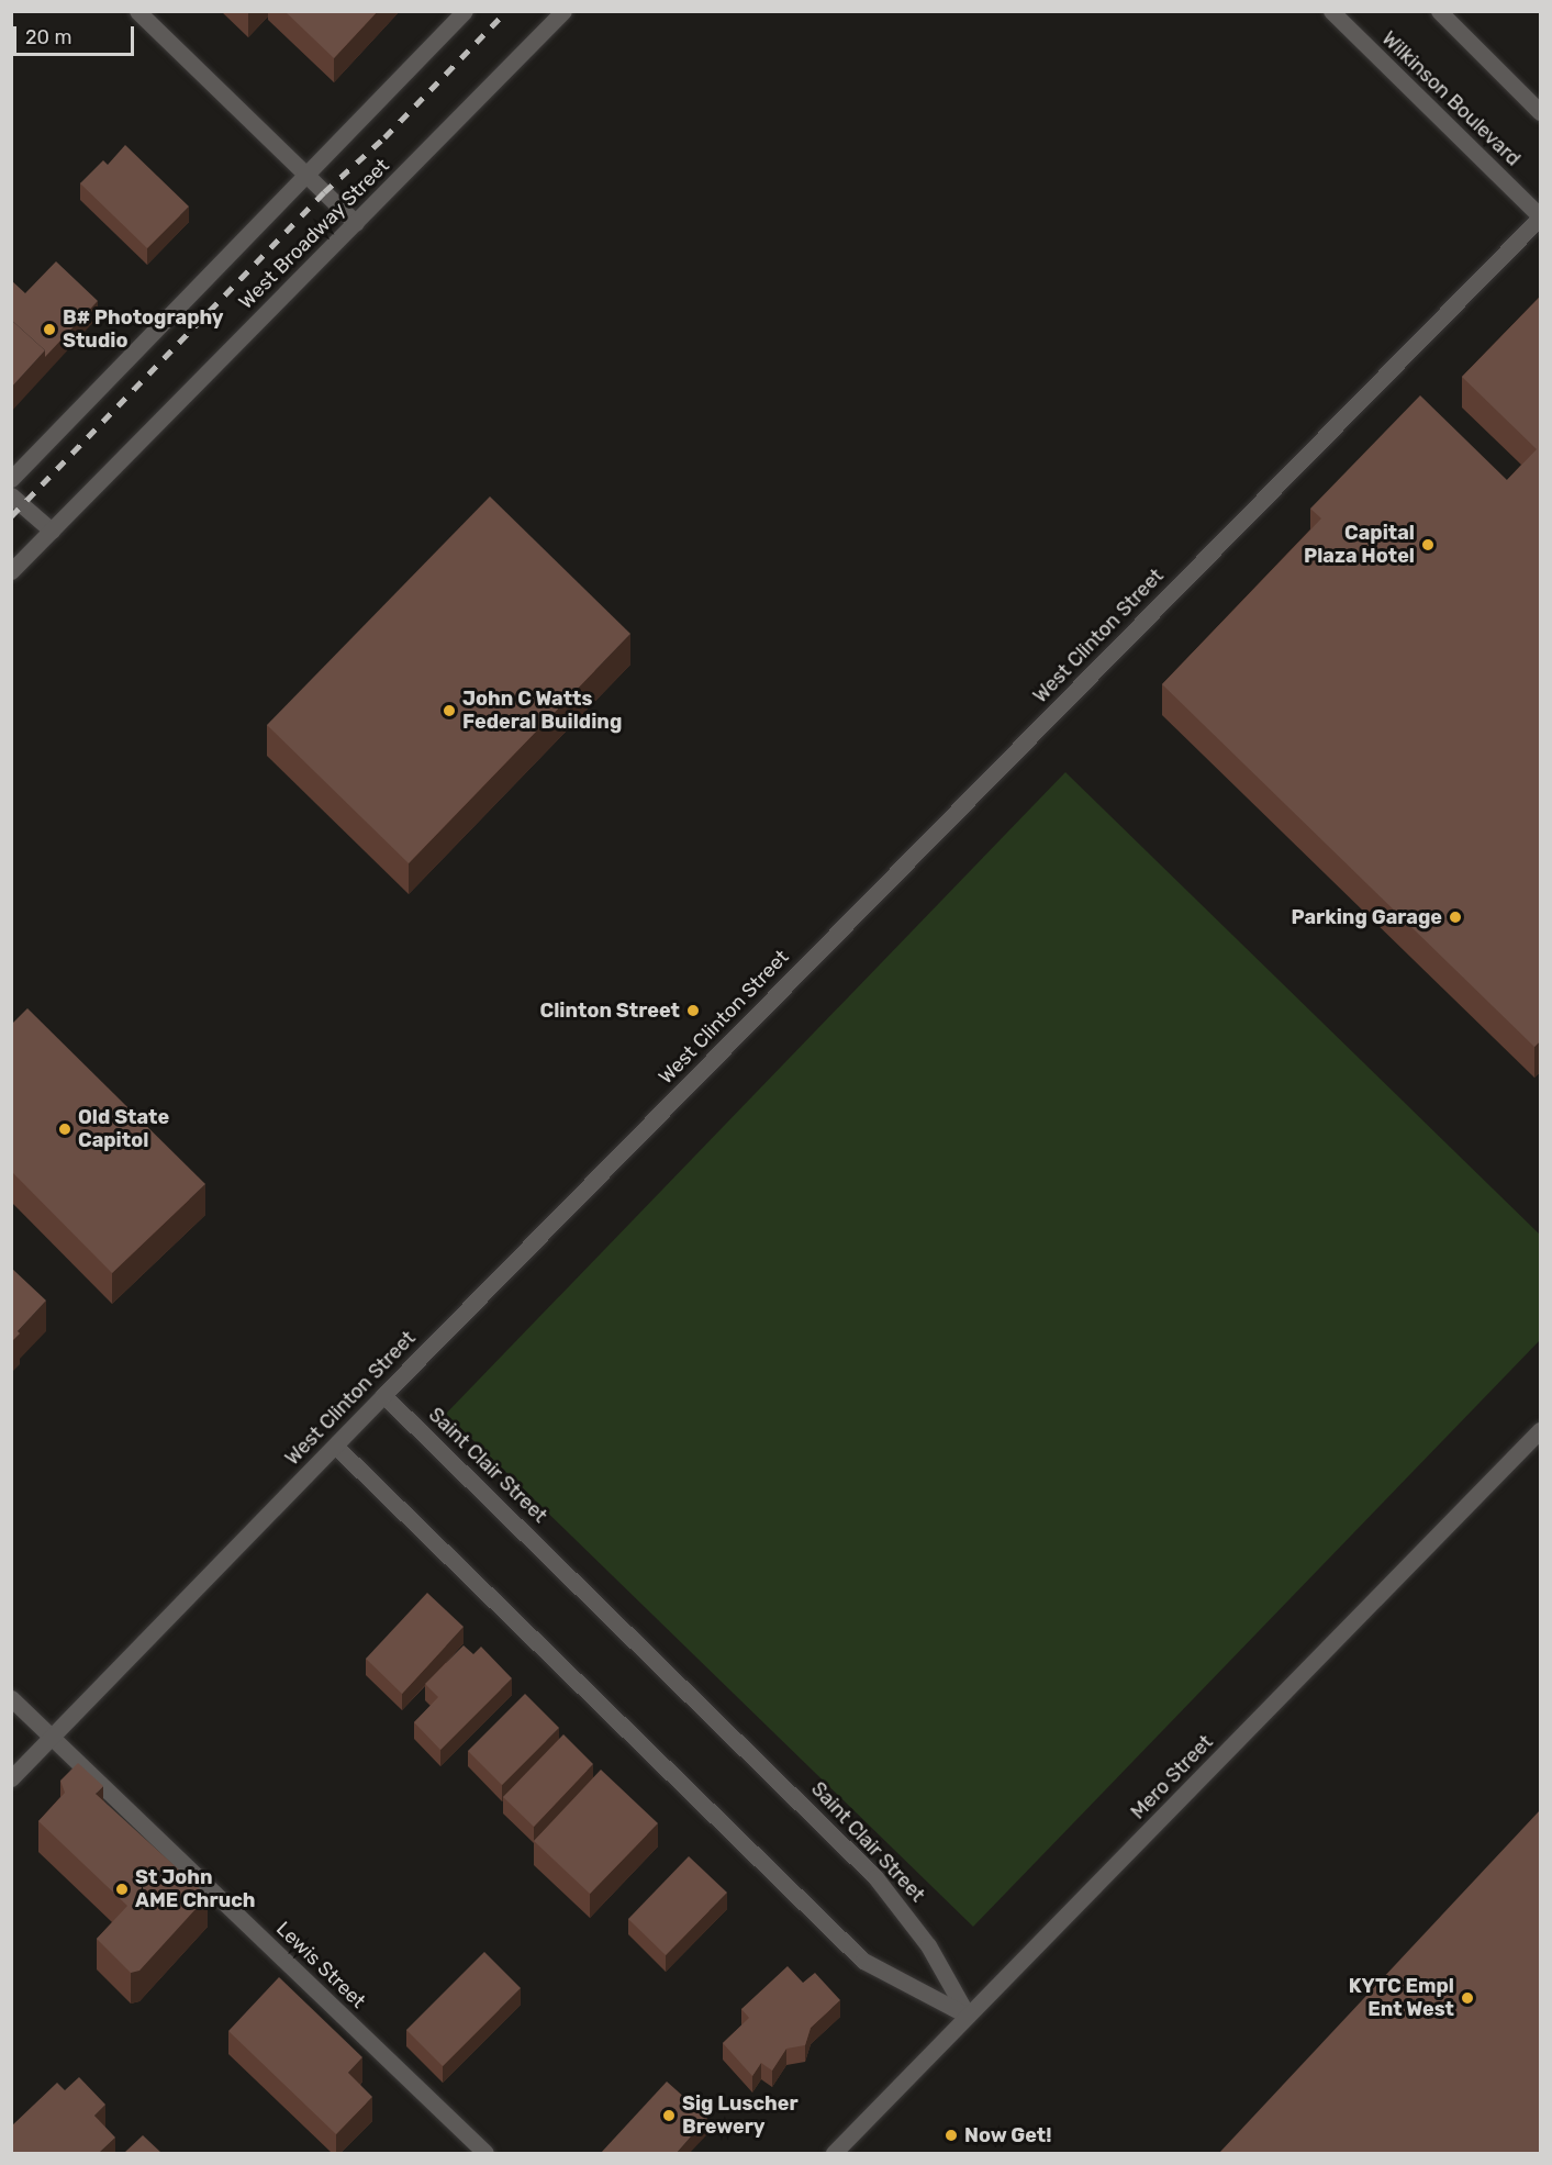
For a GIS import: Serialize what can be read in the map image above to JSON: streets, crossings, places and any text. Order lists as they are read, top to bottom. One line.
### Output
{"streets":{"street":["Wilkinson Boulevard","West Broadway Street","West Clinton Street","Saint Clair Street","Mero Street","Lewis Street"]},"crossings":[["Wilkinson Boulevard","West Clinton Street"],["West Clinton Street","Saint Clair Street"],["West Clinton Street","Lewis Street"],["Saint Clair Street","Mero Street"]],"places":["B# Photography Studio","Capital Plaza Hotel","John C Watts Federal Building","Parking Garage","Clinton Street","Old State Capitol","St John AME Chruch","KYTC Empl Ent West","Sig Luscher Brewery","Now Get!"],"scale_bar":"20 m"}
